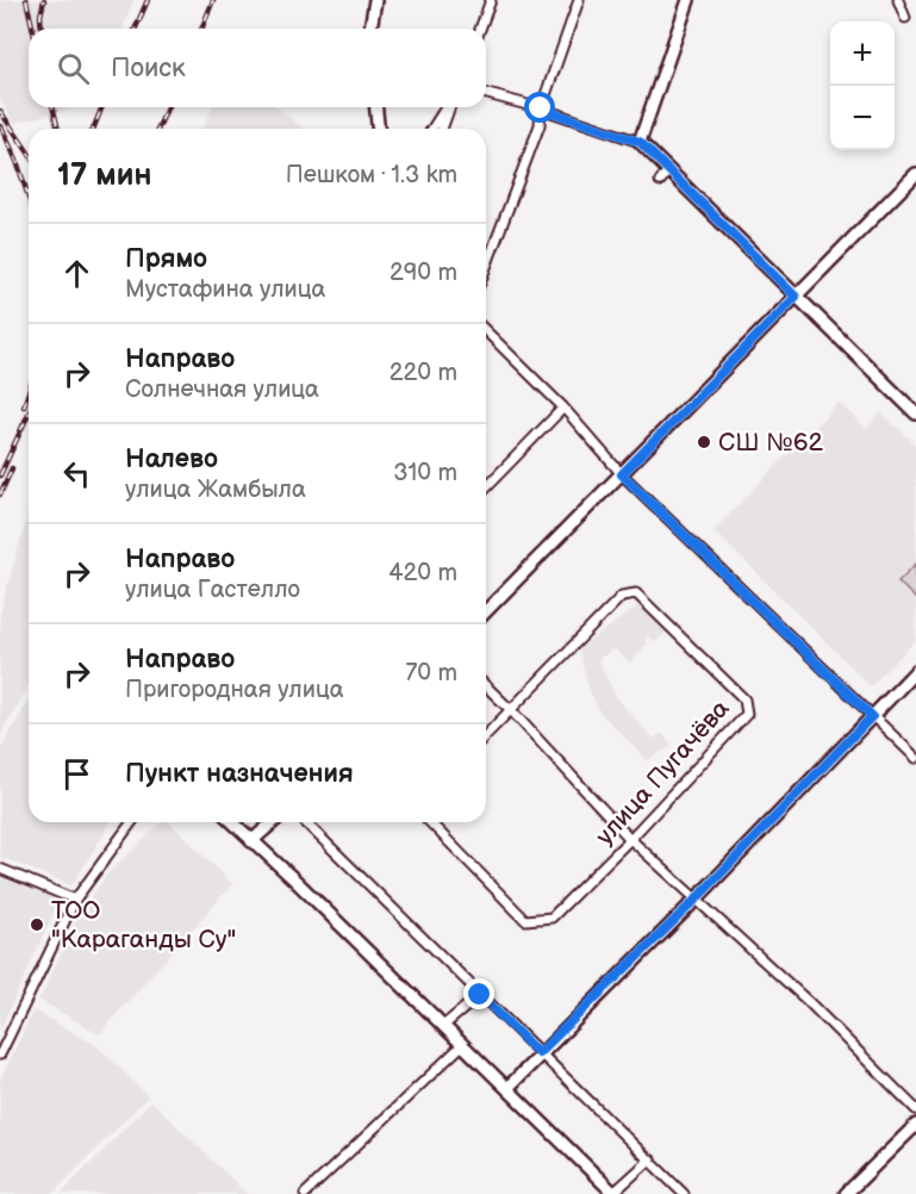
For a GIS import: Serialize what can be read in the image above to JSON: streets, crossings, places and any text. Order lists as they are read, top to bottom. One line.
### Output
{"streets":{"street":["улица Пугачёва"]},"places":["СШ №62","ТОО \"Караганды Су\""],"page":{"map_buttons":["+","−"],"search":"Поиск","heading":["17 мин","Пешком · 1.3 km"],"list":[["Прямо","Мустафина улица","290 m"],["Направо","Солнечная улица","220 m"],["Налево","улица Жамбыла","310 m"],["Направо","улица Гастелло","420 m"],["Направо","Пригородная улица","70 m"],"Пункт назначения"]}}
